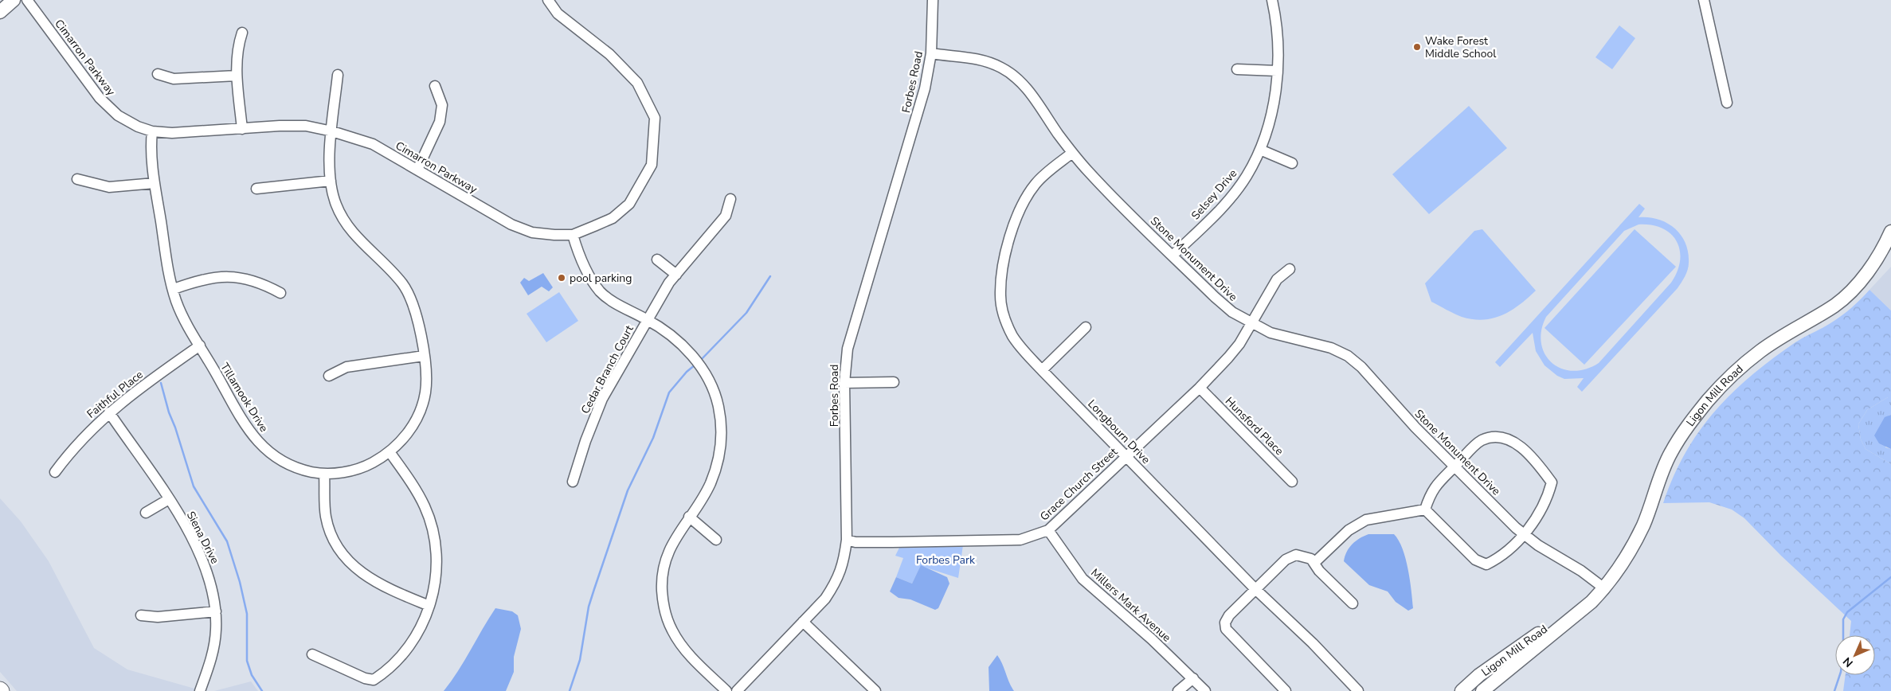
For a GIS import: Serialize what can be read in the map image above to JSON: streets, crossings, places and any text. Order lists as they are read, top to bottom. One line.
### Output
{"streets":{"main road":["Ligon Mill Road"],"street":["Cimarron Parkway","Forbes Road","Selsey Drive","Stone Monument Drive","Cedar Branch Court","Faithful Place","Tillamook Drive","Hunsford Place","Longbourn Drive","Grace Church Street","Siena Drive","Millers Mark Avenue"]},"crossings":[["Cimarron Parkway","Tillamook Drive"],["Forbes Road","Stone Monument Drive"],["Forbes Road","Grace Church Street"],["Selsey Drive","Stone Monument Drive"],["Stone Monument Drive","Ligon Mill Road"],["Stone Monument Drive","Longbourn Drive"],["Stone Monument Drive","Grace Church Street"],["Faithful Place","Tillamook Drive"],["Faithful Place","Siena Drive"],["Hunsford Place","Grace Church Street"],["Longbourn Drive","Grace Church Street"],["Grace Church Street","Millers Mark Avenue"]],"parks":["Forbes Park"],"places":["Wake Forest Middle School","pool parking"],"north":"bottom left"}
